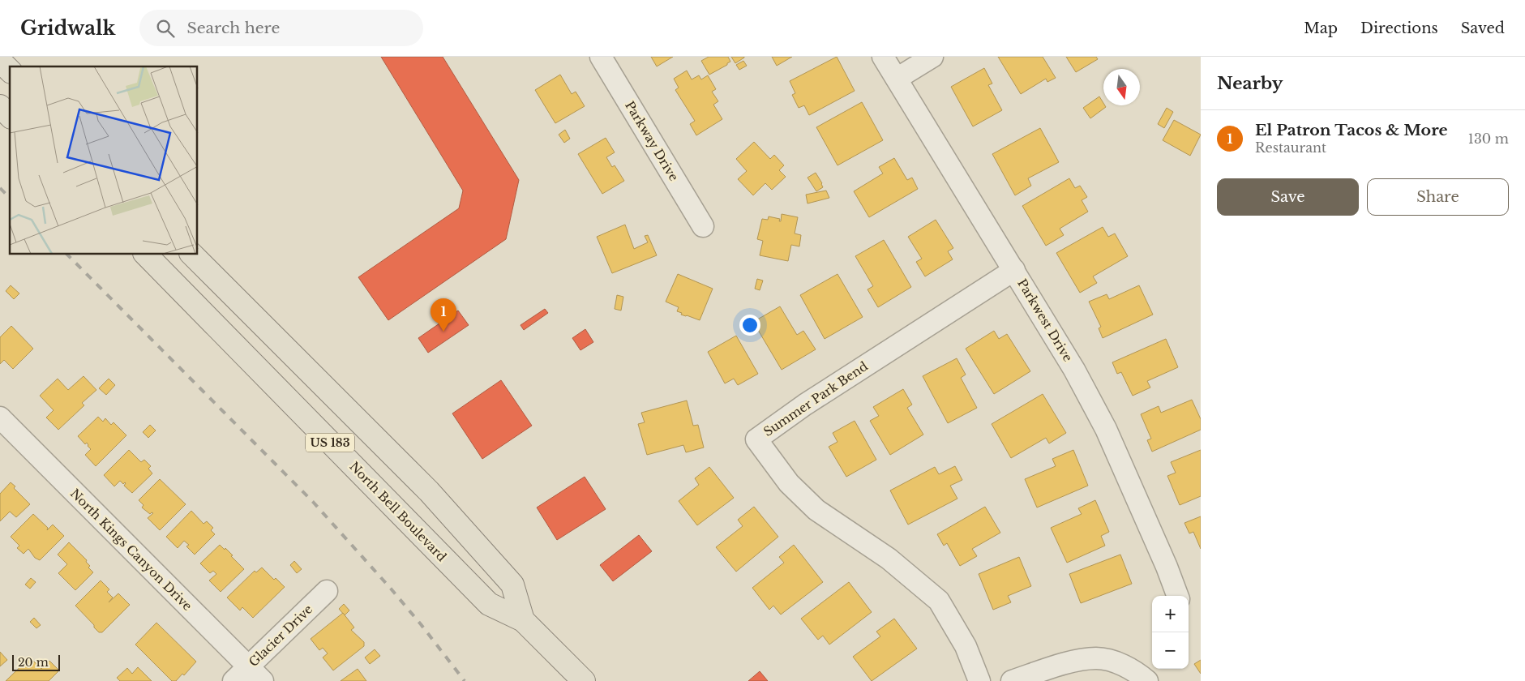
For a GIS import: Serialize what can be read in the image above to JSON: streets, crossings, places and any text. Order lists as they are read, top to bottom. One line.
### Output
{"streets":{"main road":["US 183","North Bell Boulevard"],"street":["Parkway Drive","Parkwest Drive","Summer Park Bend","North Kings Canyon Drive","Glacier Drive"]},"crossings":[["Parkwest Drive","Summer Park Bend"],["North Kings Canyon Drive","Glacier Drive"]],"scale_bar":"20 m","north":"bottom","page":{"header":"Gridwalk","search":"Search here","nav":["Map","Directions","Saved"],"heading":"Nearby","list":[{"mark":"1","name":"El Patron Tacos & More","note":"Restaurant","value":"130 m"}],"buttons":["Save","Share"],"pins":"1","map_buttons":["+","−"],"scale":"20 m"}}
